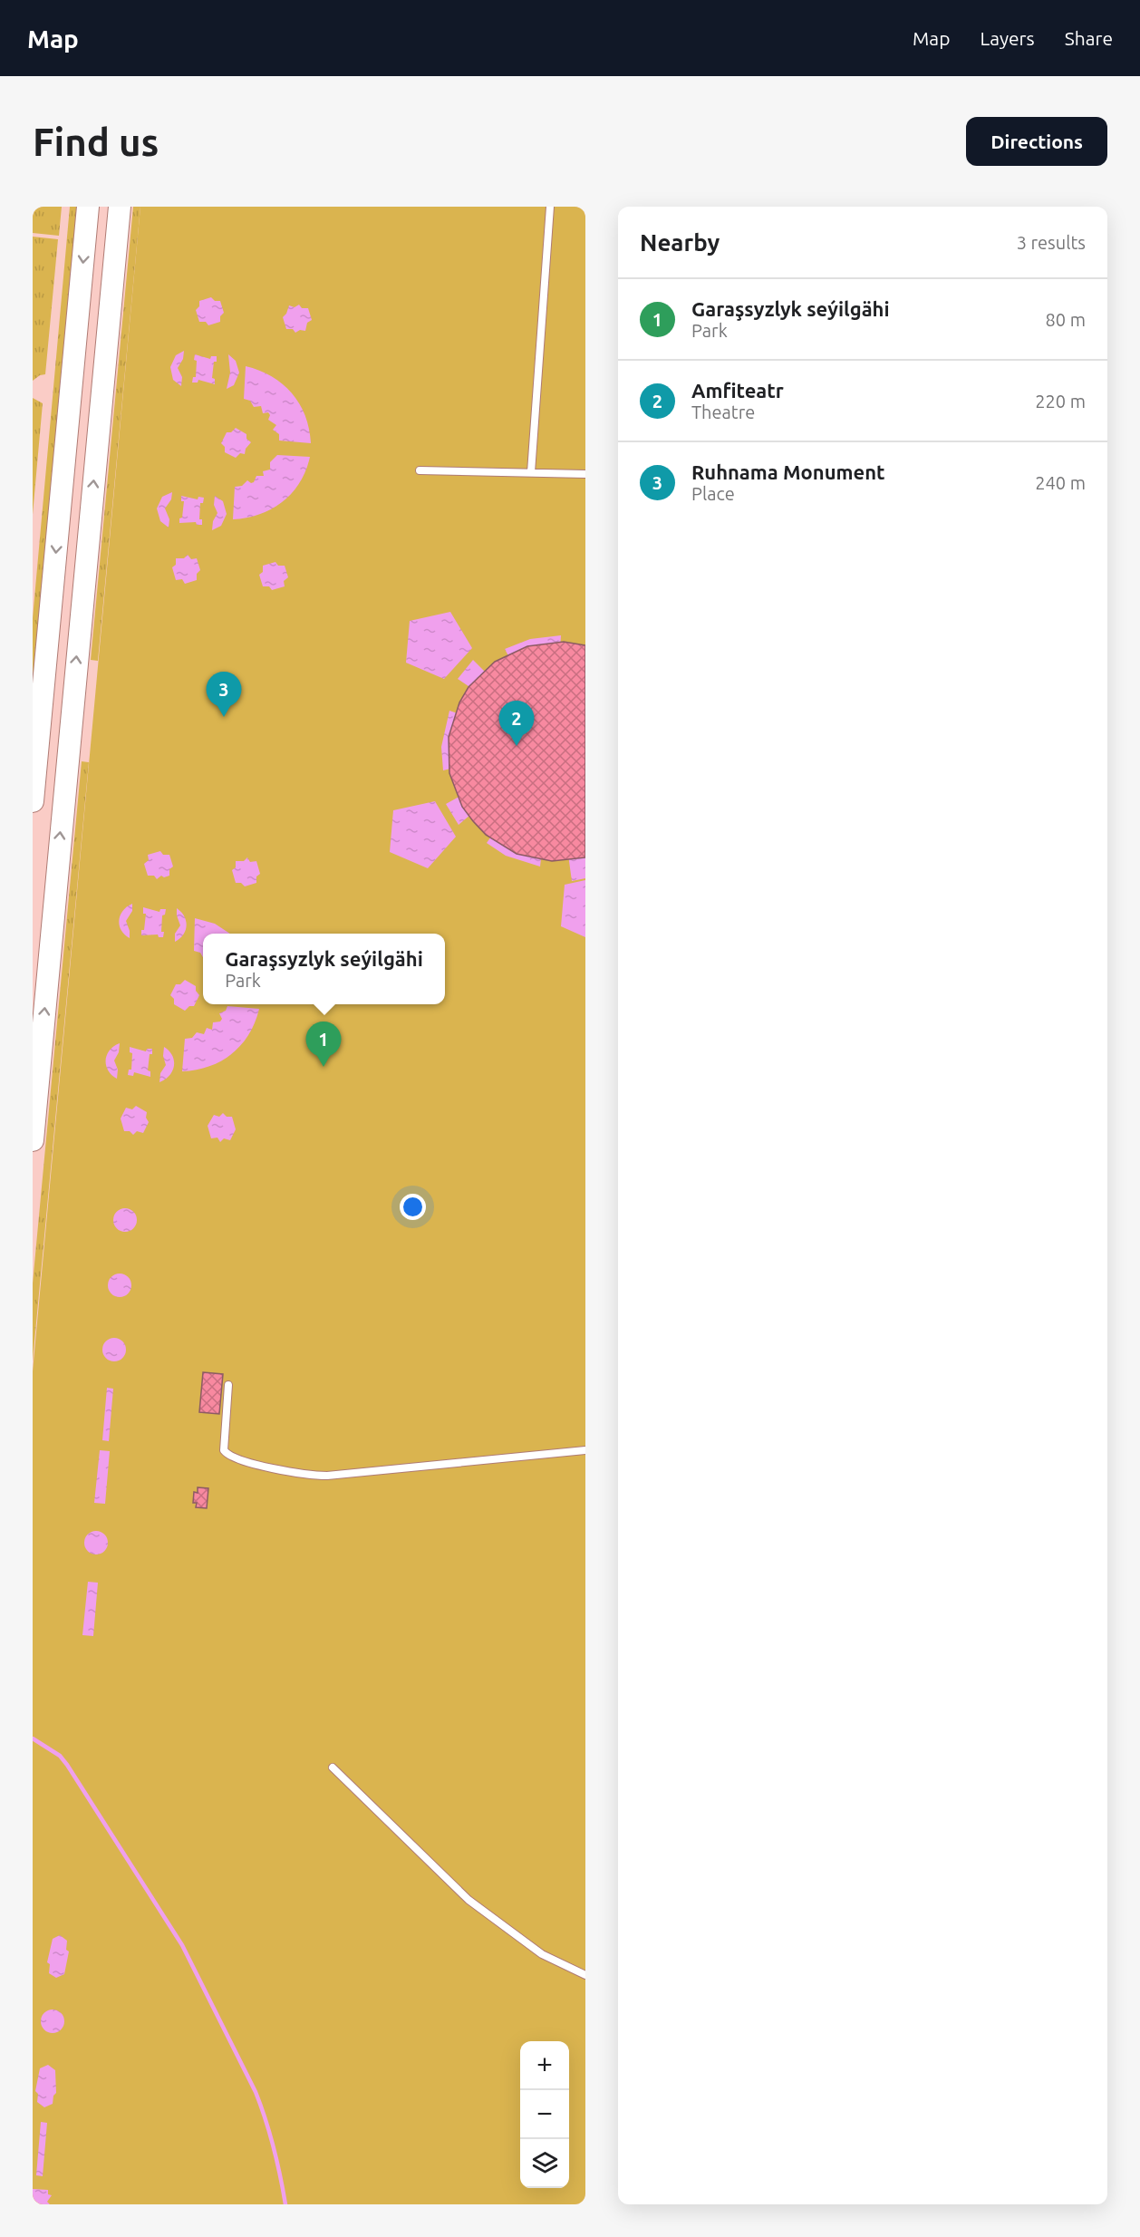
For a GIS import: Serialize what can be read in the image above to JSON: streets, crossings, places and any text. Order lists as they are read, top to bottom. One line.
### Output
{"page":{"header":"Map","nav":["Map","Layers","Share"],"buttons":"Directions","title":"Find us","heading":["Nearby","3 results"],"list":[{"mark":"1","name":"Garaşsyzlyk seýilgähi","note":"Park","value":"80 m"},{"mark":"2","name":"Amfiteatr","note":"Theatre","value":"220 m"},{"mark":"3","name":"Ruhnama Monument","note":"Place","value":"240 m"}],"pins":["3","2","1"],"popup":["Garaşsyzlyk seýilgähi","Park"],"map_buttons":["+","−"]}}
